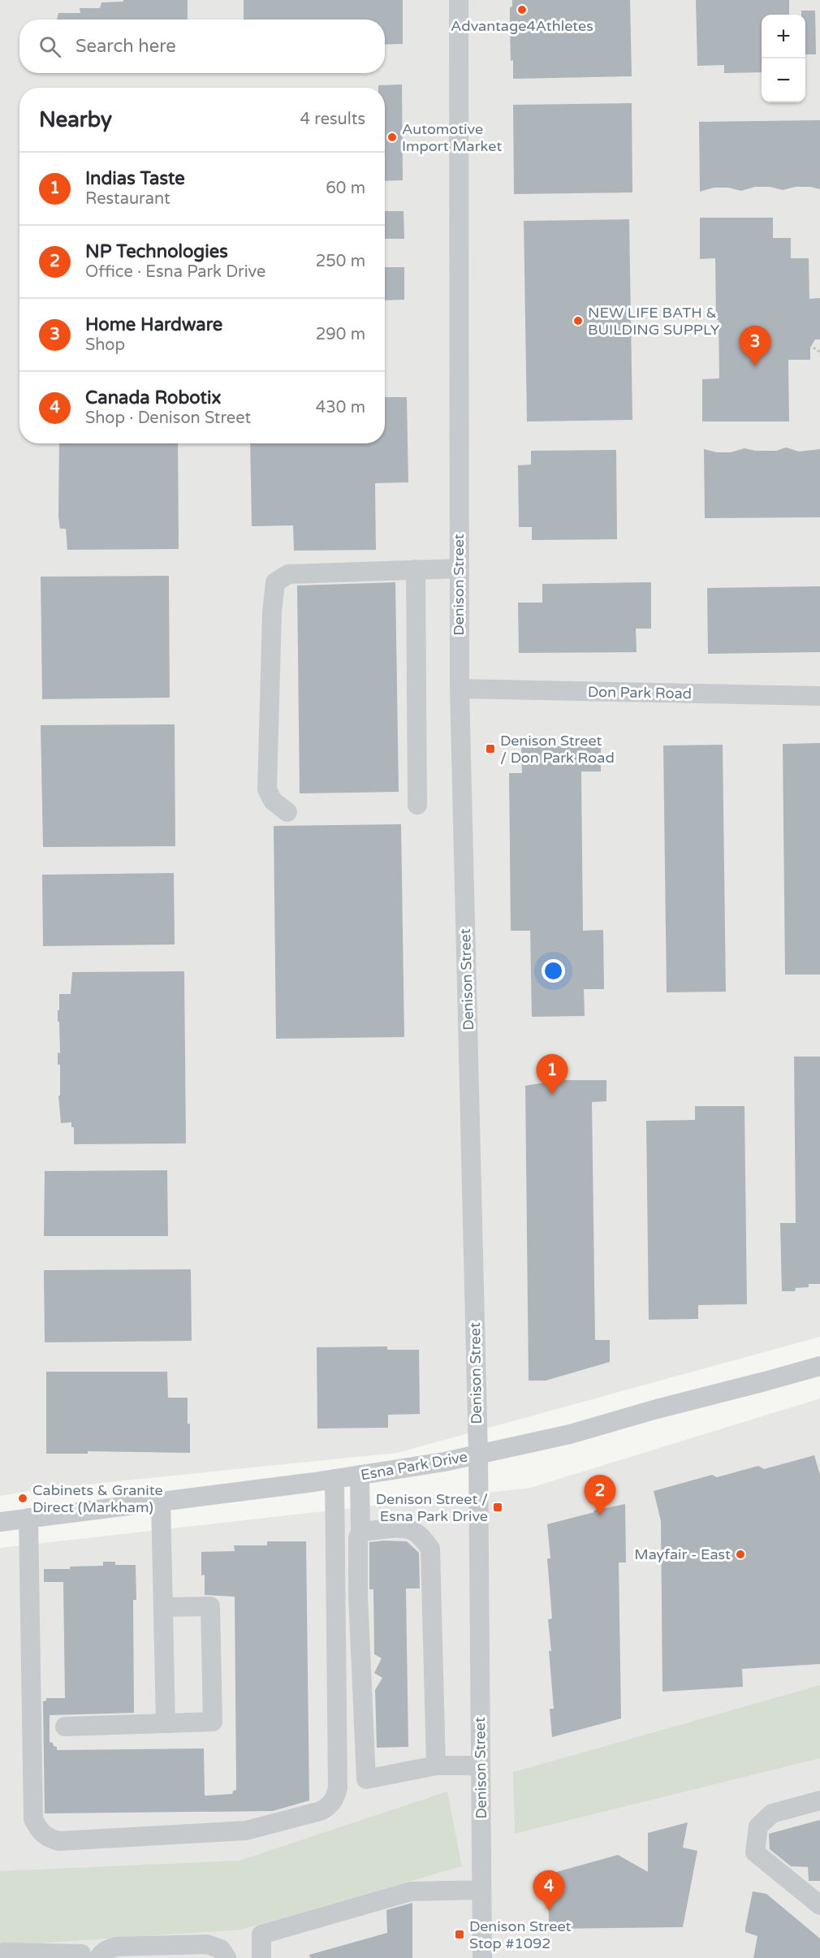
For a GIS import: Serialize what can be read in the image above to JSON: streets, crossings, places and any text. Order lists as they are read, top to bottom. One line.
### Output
{"streets":{"street":["Denison Street","Don Park Road","Esna Park Drive"]},"crossings":[["Denison Street","Don Park Road"],["Denison Street","Esna Park Drive"]],"places":{"other":["Advantage4Athletes","Automotive Import Market","NEW LIFE BATH & BUILDING SUPPLY","Cabinets & Granite Direct (Markham)","Mayfair - East"],"transit":["Denison Street / Don Park Road","Denison Street / Esna Park Drive","Denison Street Stop #1092"]},"page":{"map_buttons":["+","−"],"search":"Search here","heading":["Nearby","4 results"],"list":[{"mark":"1","name":"Indias Taste","note":"Restaurant","value":"60 m"},{"mark":"2","name":"NP Technologies","note":"Office · Esna Park Drive","value":"250 m"},{"mark":"3","name":"Home Hardware","note":"Shop","value":"290 m"},{"mark":"4","name":"Canada Robotix","note":"Shop · Denison Street","value":"430 m"}],"pins":["3","1","2","4"]}}
